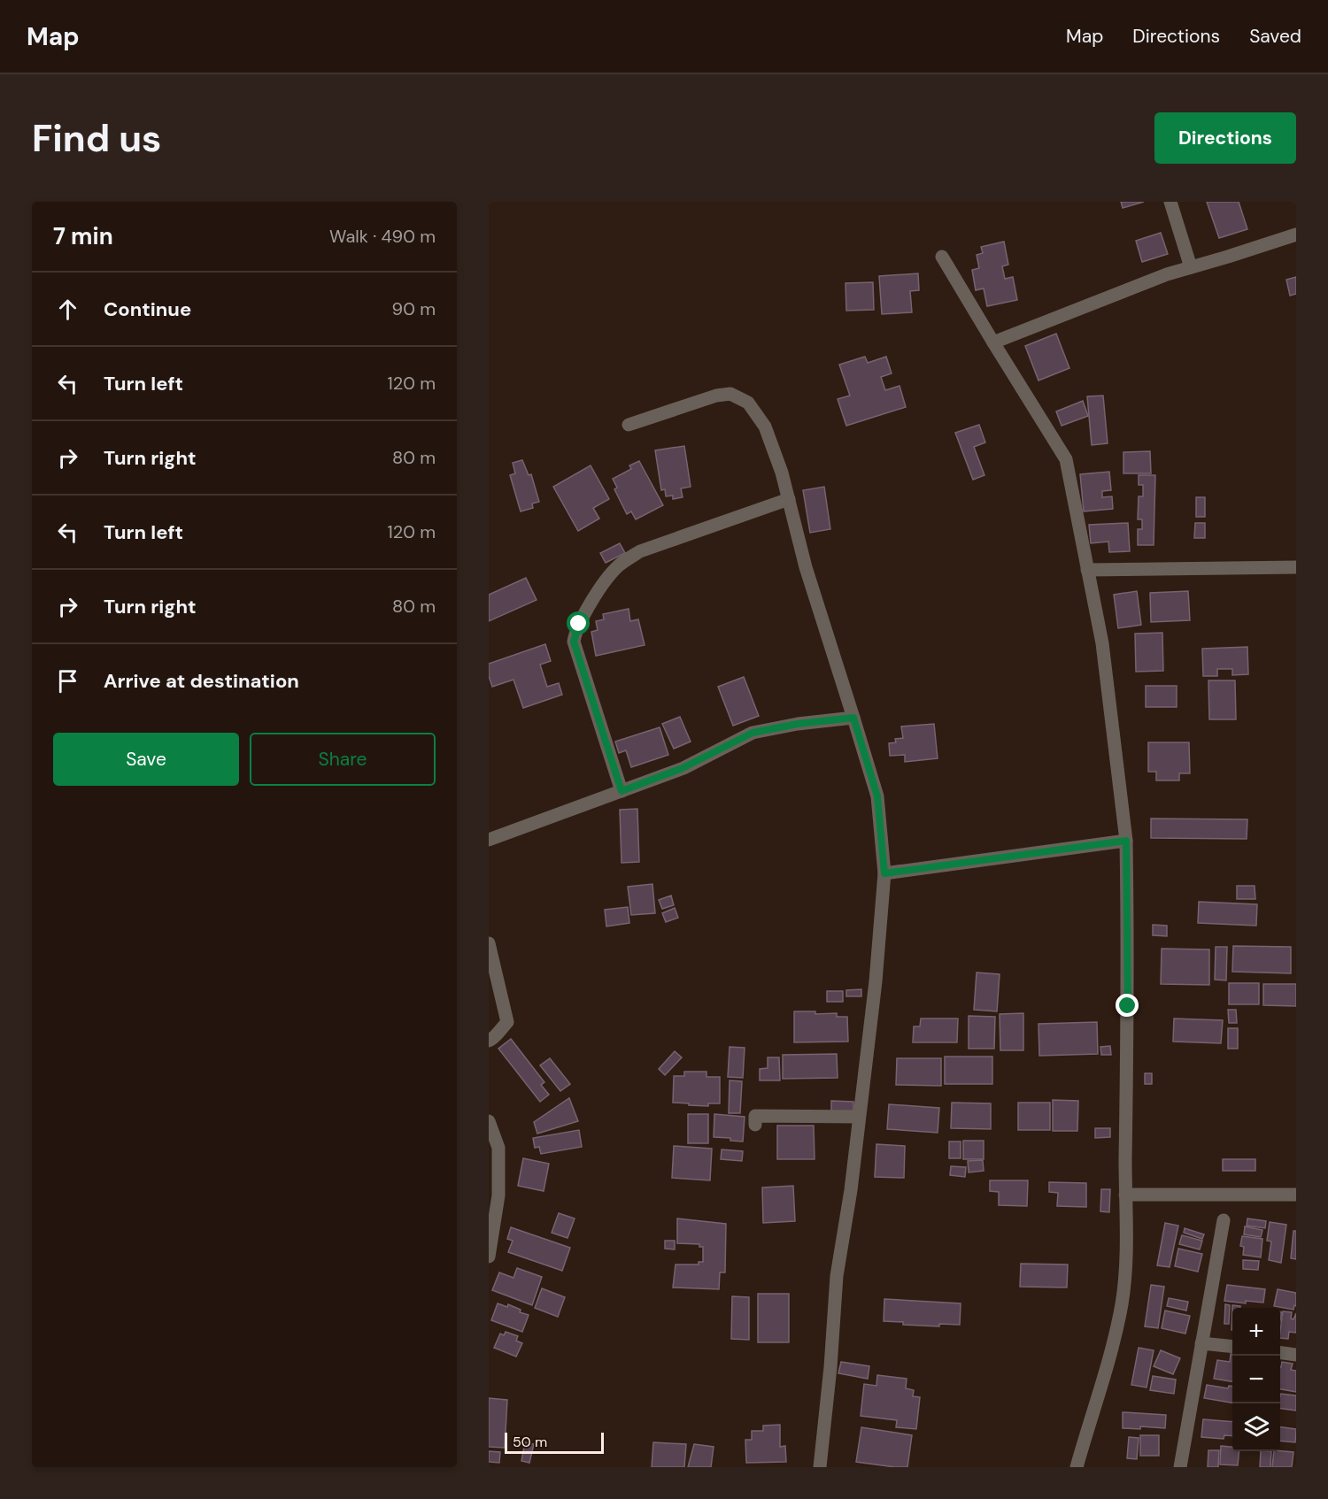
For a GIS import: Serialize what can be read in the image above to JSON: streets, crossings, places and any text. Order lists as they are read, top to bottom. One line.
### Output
{"scale_bar":"50 m","page":{"header":"Map","nav":["Map","Directions","Saved"],"buttons":["Directions",["Save","Share"]],"title":"Find us","heading":["7 min","Walk · 490 m"],"list":[["Continue","90 m"],["Turn left","120 m"],["Turn right","80 m"],["Turn left","120 m"],["Turn right","80 m"],"Arrive at destination"],"map_buttons":["+","−"],"scale":"50 m"}}
